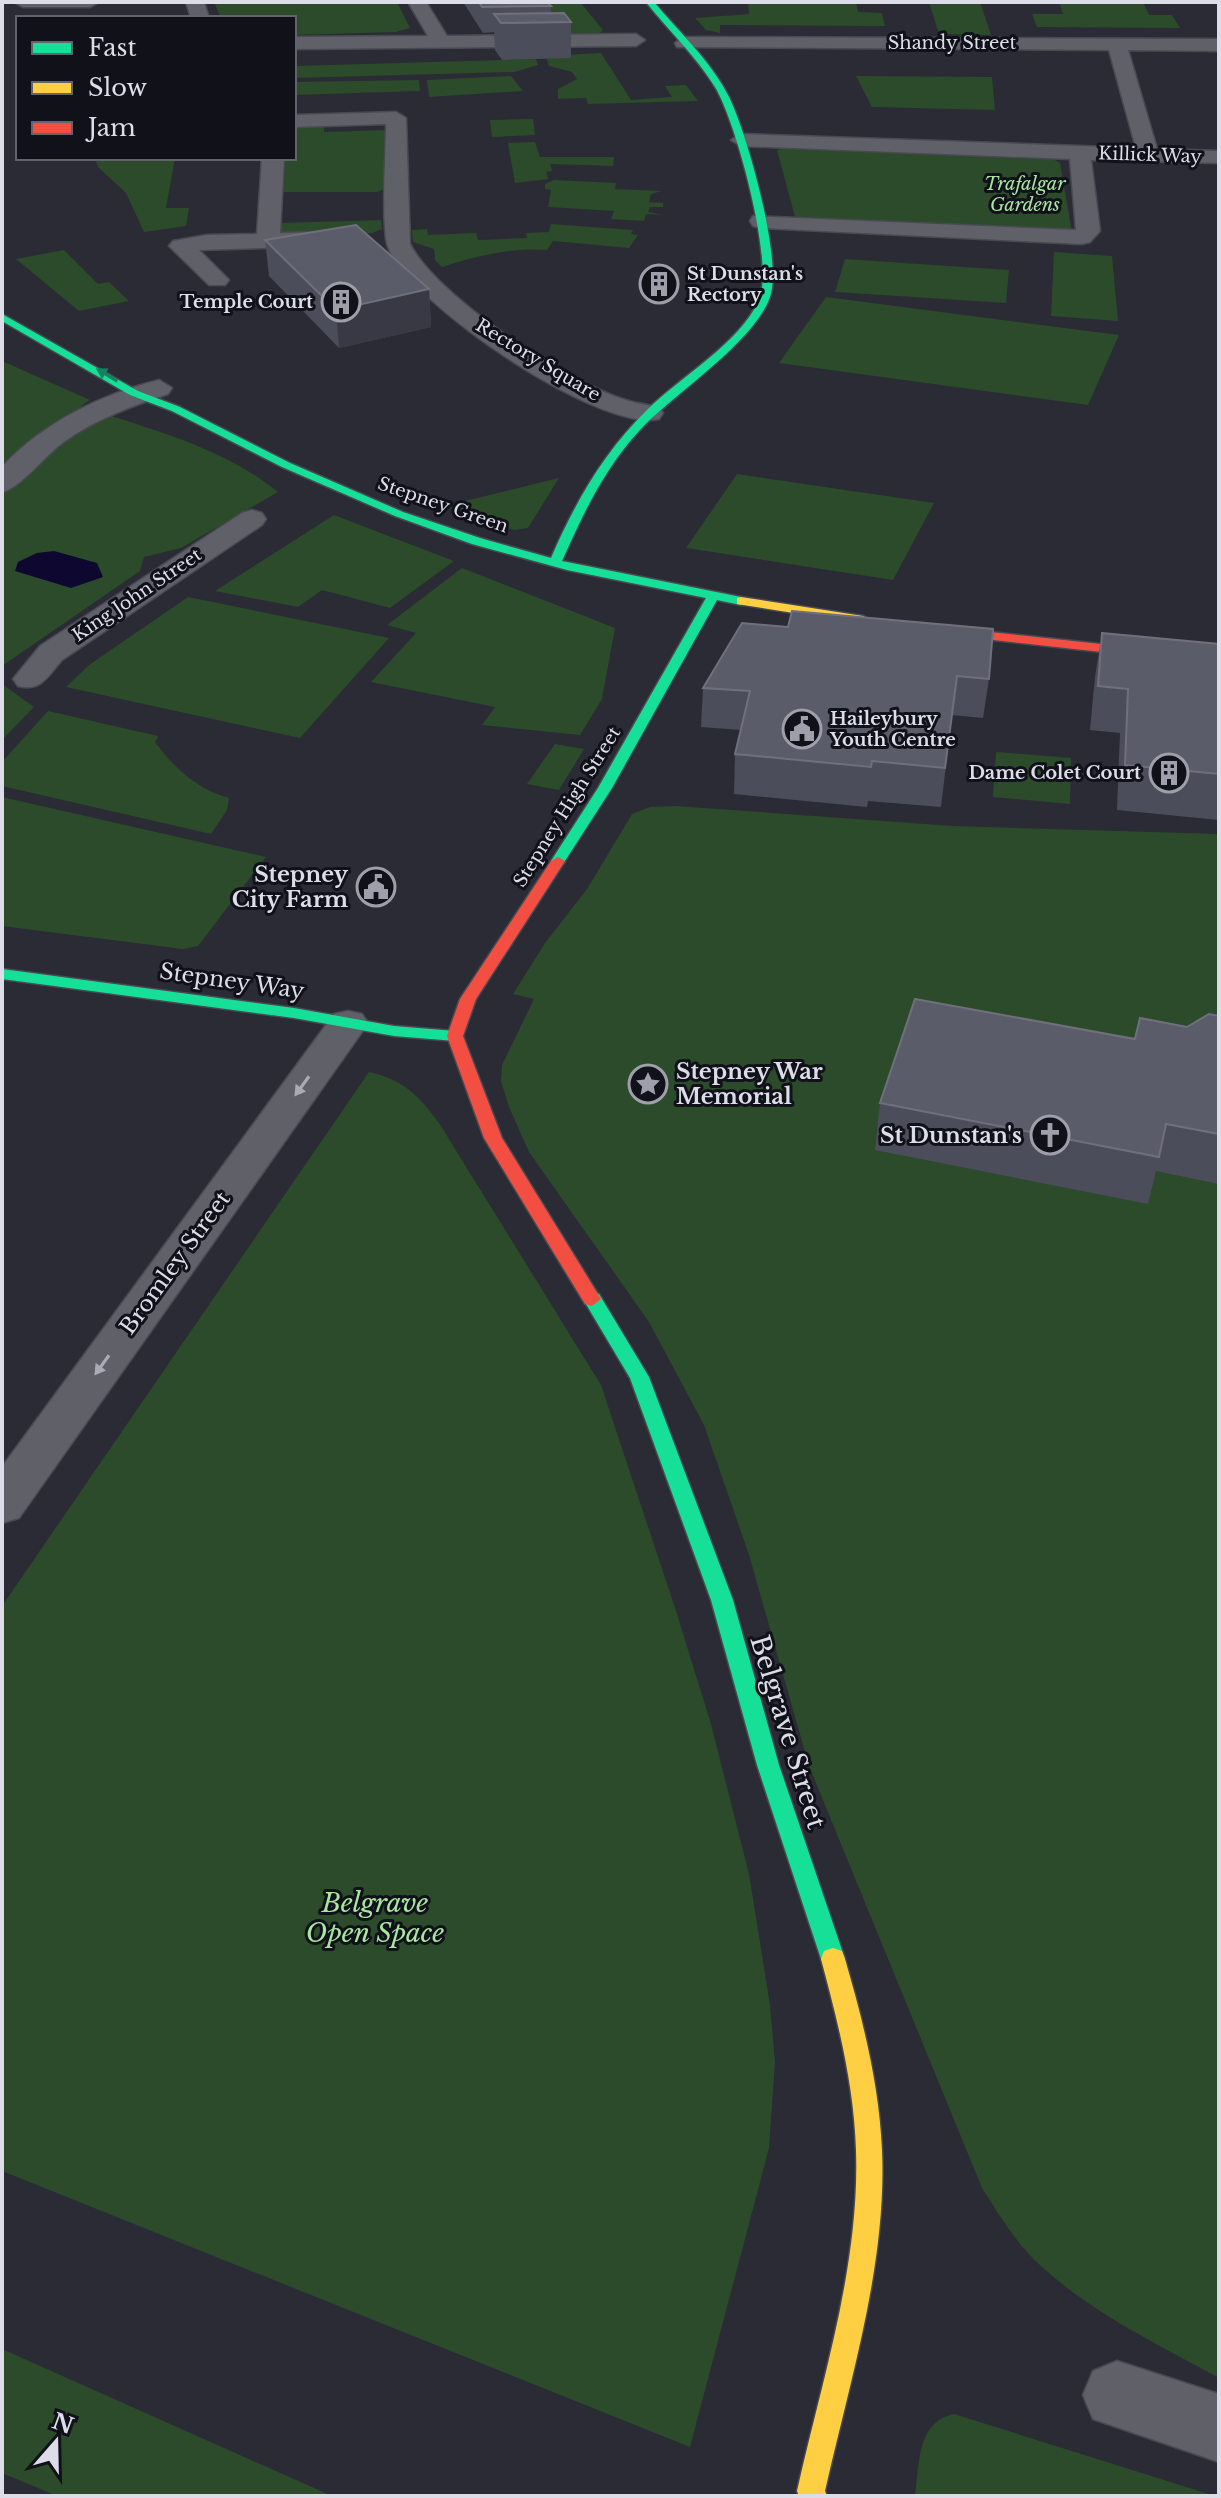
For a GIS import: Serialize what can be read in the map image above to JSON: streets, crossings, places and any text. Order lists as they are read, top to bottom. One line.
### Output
{"streets":{"main road":["Stepney Green","Stepney High Street","Stepney Way","Belgrave Street"],"street":["Shandy Street","Killick Way","Rectory Square","King John Street","Bromley Street"]},"crossings":[["Stepney Green","Stepney High Street"],["Stepney High Street","Stepney Way"],["Stepney High Street","Belgrave Street"],["Stepney Way","Bromley Street"],["Stepney Way","Belgrave Street"]],"one_way":["Bromley Street"],"parks":["Trafalgar Gardens","Belgrave Open Space"],"places":{"building":["St Dunstan's Rectory","Temple Court","Dame Colet Court"],"public building":["Haileybury Youth Centre","Stepney City Farm"],"place":["Stepney War Memorial"],"church":["St Dunstan's"]},"legend":["Fast","Slow","Jam"],"north":"top"}
